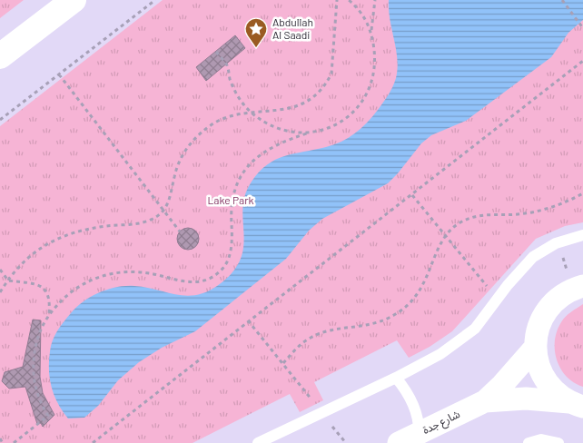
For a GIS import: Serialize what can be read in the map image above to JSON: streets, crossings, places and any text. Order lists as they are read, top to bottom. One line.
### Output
{"streets":{"street":["شارع جدة"]},"parks":["Lake Park"],"places":{"place":["Abdullah Al Saadi"]}}
